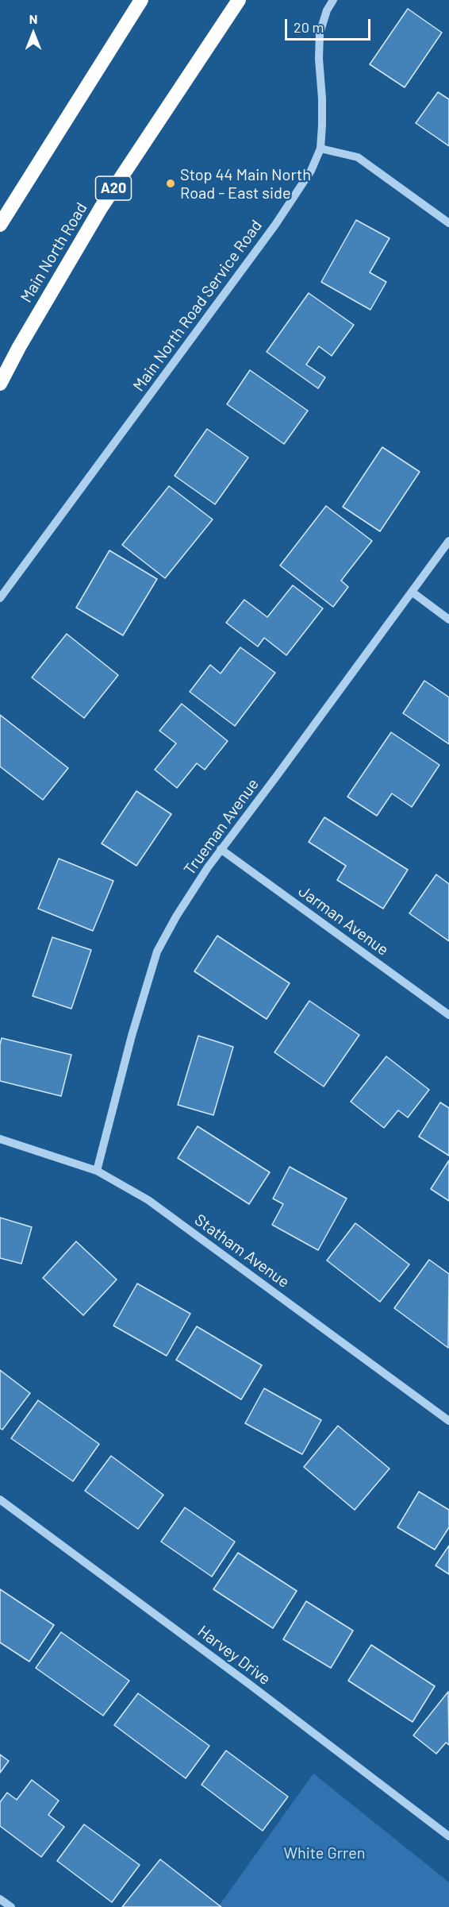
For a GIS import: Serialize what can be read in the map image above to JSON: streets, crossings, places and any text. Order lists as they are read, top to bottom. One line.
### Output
{"streets":{"highway":["A20","Main North Road"],"street":["Main North Road Service Road","Trueman Avenue","Jarman Avenue","Statham Avenue","Harvey Drive"]},"crossings":[["Trueman Avenue","Jarman Avenue"],["Trueman Avenue","Statham Avenue"]],"parks":["White Grren"],"places":["Stop 44 Main North Road - East side"],"scale_bar":"20 m","north":"top"}
